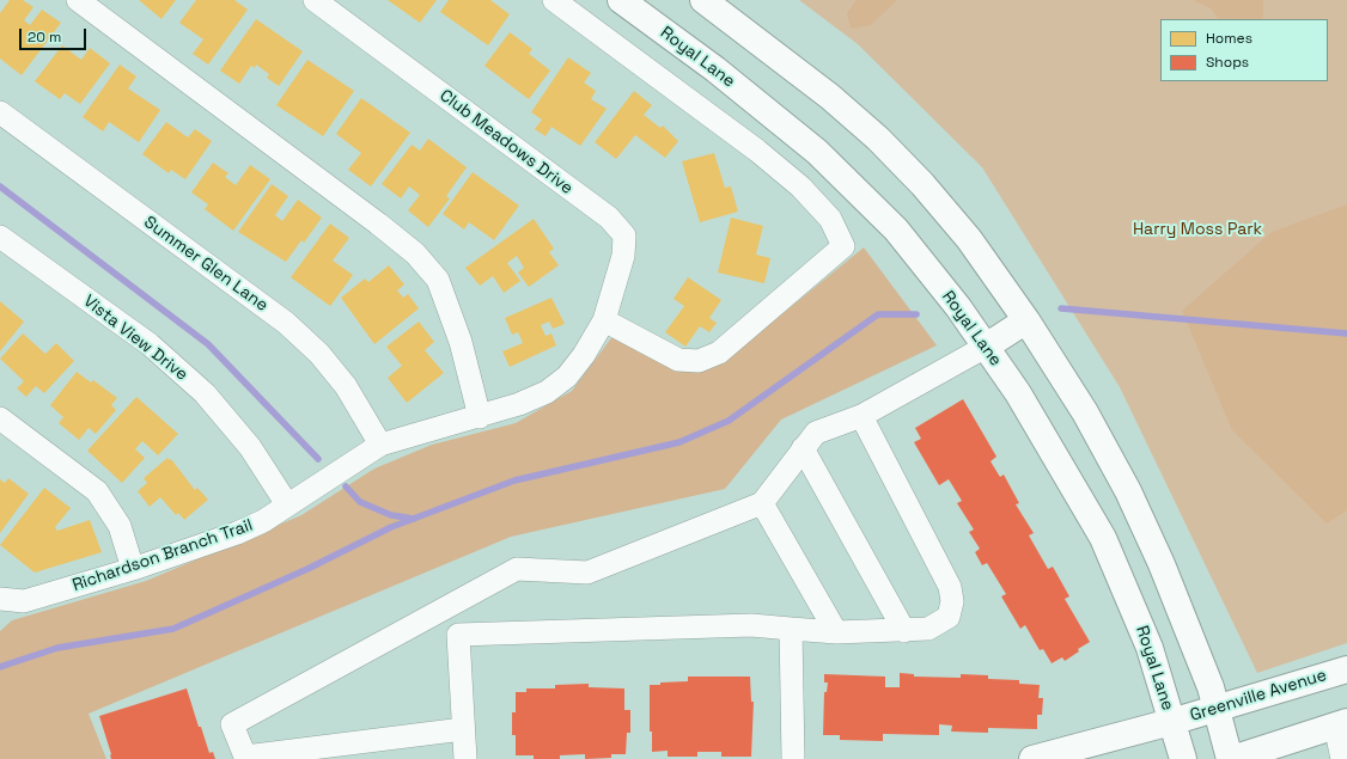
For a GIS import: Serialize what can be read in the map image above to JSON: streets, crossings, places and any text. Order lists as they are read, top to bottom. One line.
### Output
{"streets":{"main road":["Royal Lane","Greenville Avenue"],"street":["Club Meadows Drive","Summer Glen Lane","Vista View Drive","Richardson Branch Trail"]},"crossings":[["Royal Lane","Greenville Avenue"],["Club Meadows Drive","Richardson Branch Trail"],["Summer Glen Lane","Richardson Branch Trail"],["Vista View Drive","Richardson Branch Trail"]],"parks":["Harry Moss Park"],"legend":["Homes","Shops"],"scale_bar":"20 m"}
